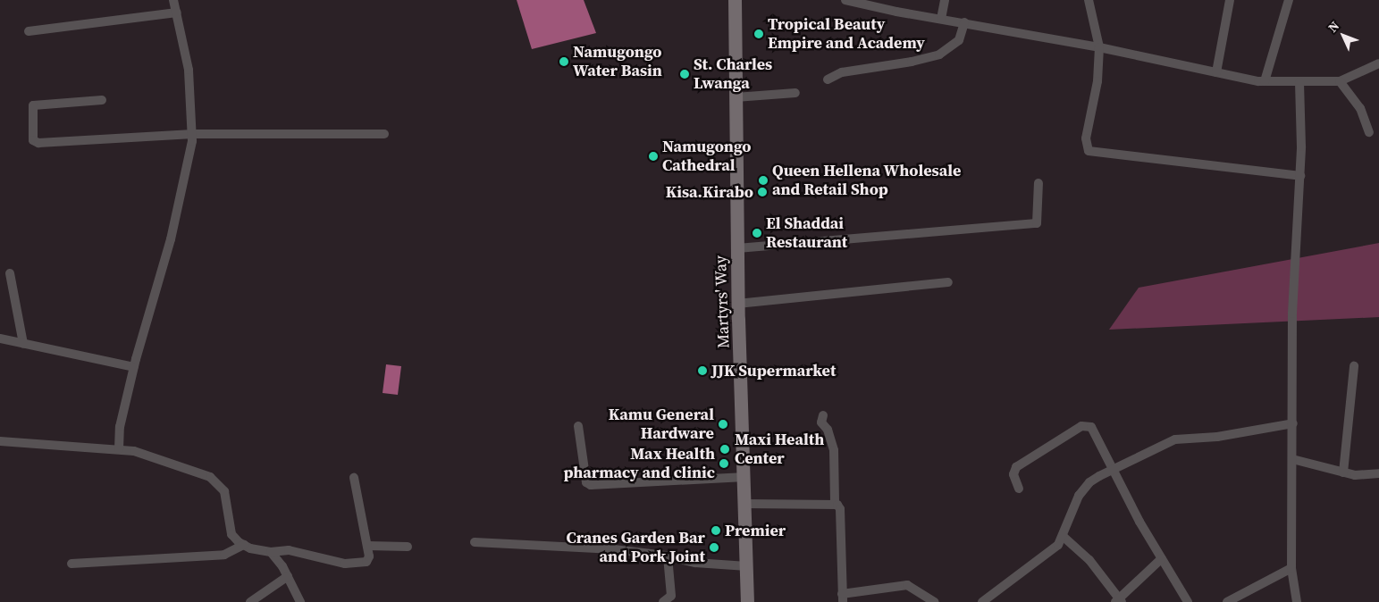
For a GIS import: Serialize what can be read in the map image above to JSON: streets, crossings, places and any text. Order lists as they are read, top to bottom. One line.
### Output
{"streets":{"main road":["Martyrs' Way"]},"places":["Tropical Beauty Empire and Academy","Namugongo Water Basin","St. Charles Lwanga","Namugongo Cathedral","Queen Hellena Wholesale and Retail Shop","Kisa.Kirabo","El Shaddai Restaurant","JJK Supermarket","Kamu General Hardware","Maxi Health Center","Max Health pharmacy and clinic","Premier","Cranes Garden Bar and Pork Joint"],"north":"top left"}
